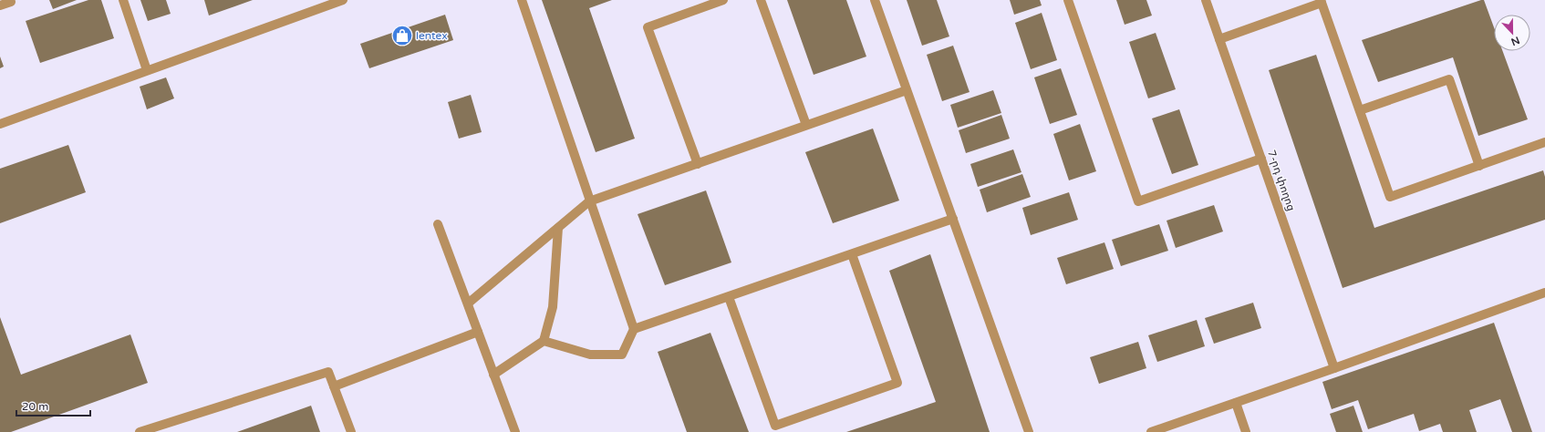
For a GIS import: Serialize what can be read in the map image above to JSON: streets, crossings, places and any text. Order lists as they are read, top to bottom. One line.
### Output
{"streets":{"street":["7-րդ փողոց"]},"places":{"shop":["lentex"]},"scale_bar":"20 m","north":"bottom"}
